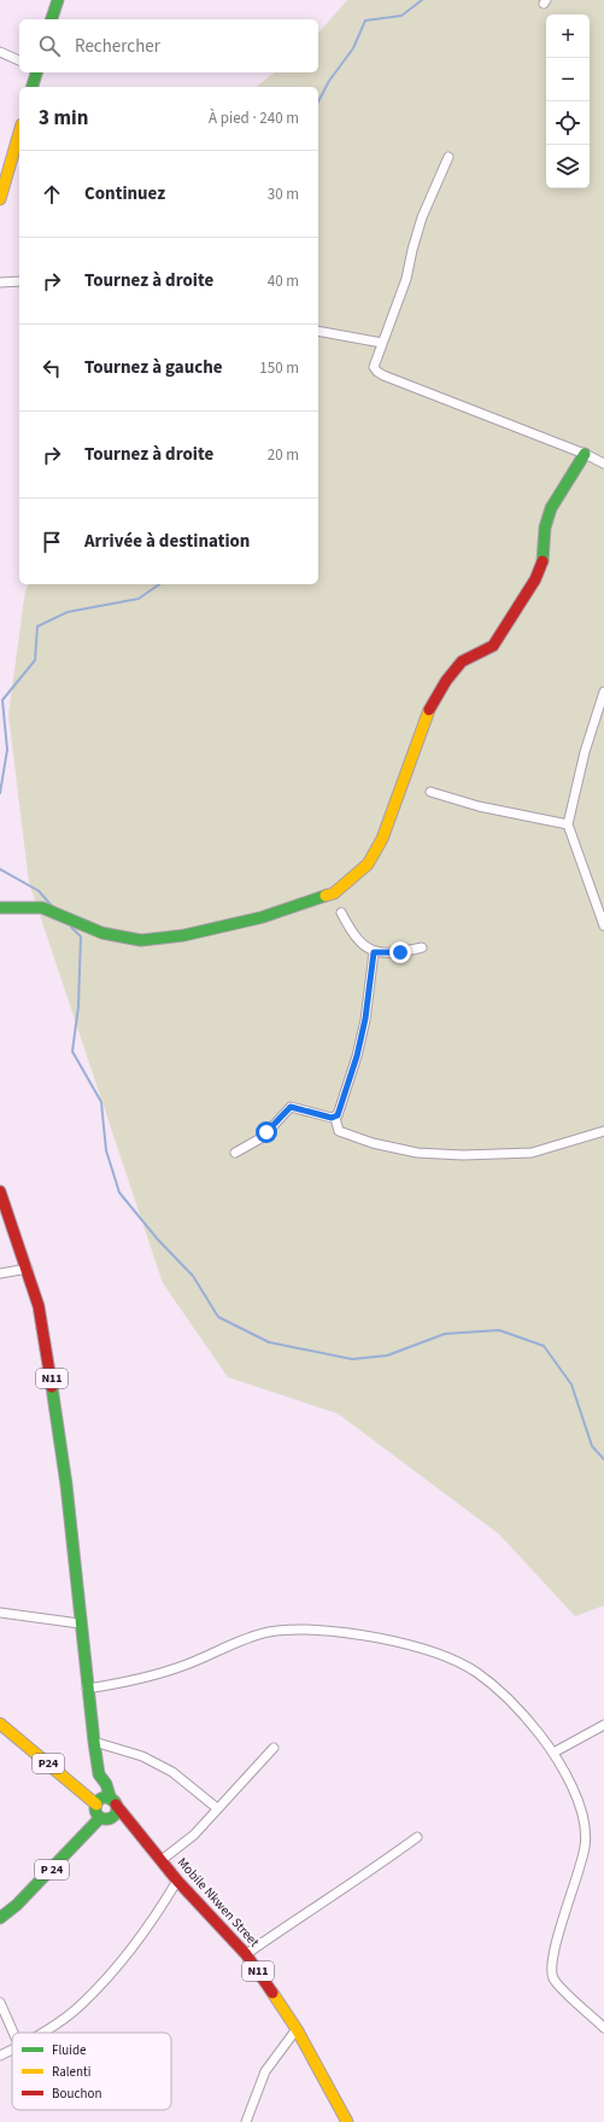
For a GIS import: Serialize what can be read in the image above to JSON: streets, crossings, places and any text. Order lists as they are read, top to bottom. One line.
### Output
{"streets":{"main road":["N11","P24","P 24","Mobile Nkwen Street"]},"crossings":[["N11","P24"],["N11","P 24"],["N11","Mobile Nkwen Street"],["P24","P 24"],["P24","Mobile Nkwen Street"],["P 24","Mobile Nkwen Street"]],"legend":["Fluide","Ralenti","Bouchon"],"page":{"map_buttons":["+","−"],"search":"Rechercher","heading":["3 min","À pied · 240 m"],"list":[["Continuez","30 m"],["Tournez à droite","40 m"],["Tournez à gauche","150 m"],["Tournez à droite","20 m"],"Arrivée à destination"]}}
